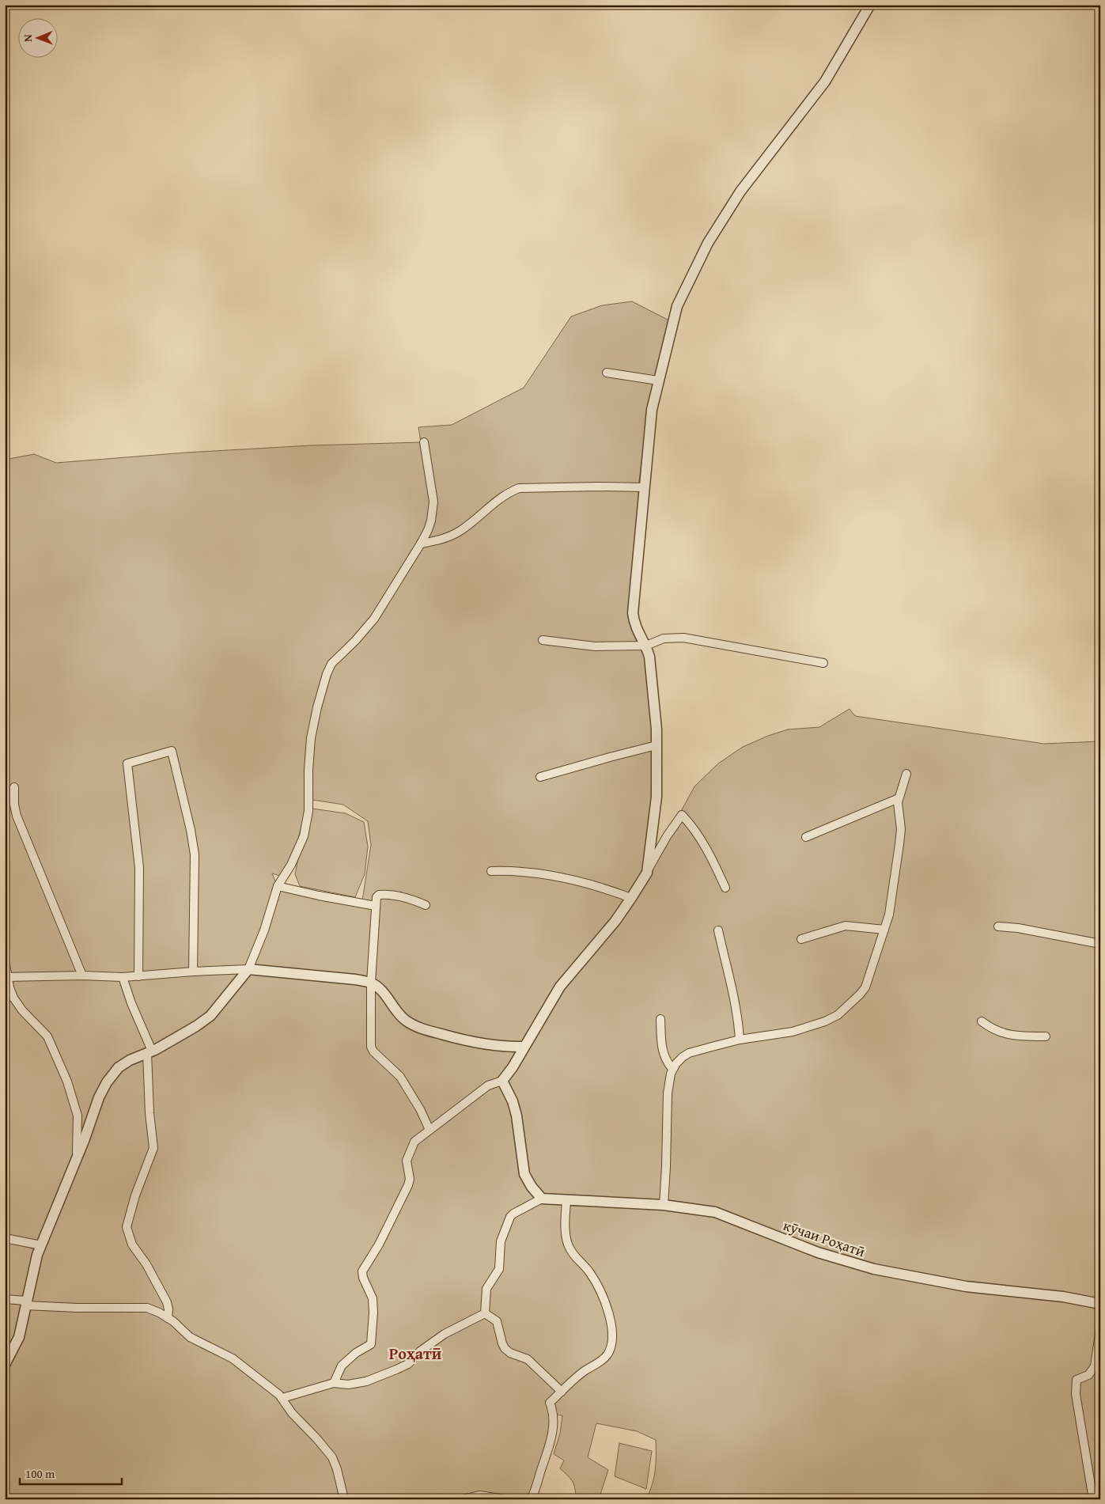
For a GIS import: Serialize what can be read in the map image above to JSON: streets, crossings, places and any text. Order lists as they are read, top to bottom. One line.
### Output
{"streets":{"street":["кӯчаи Роҳатӣ"]},"districts":["Роҳатӣ"],"scale_bar":"100 m","north":"left"}
